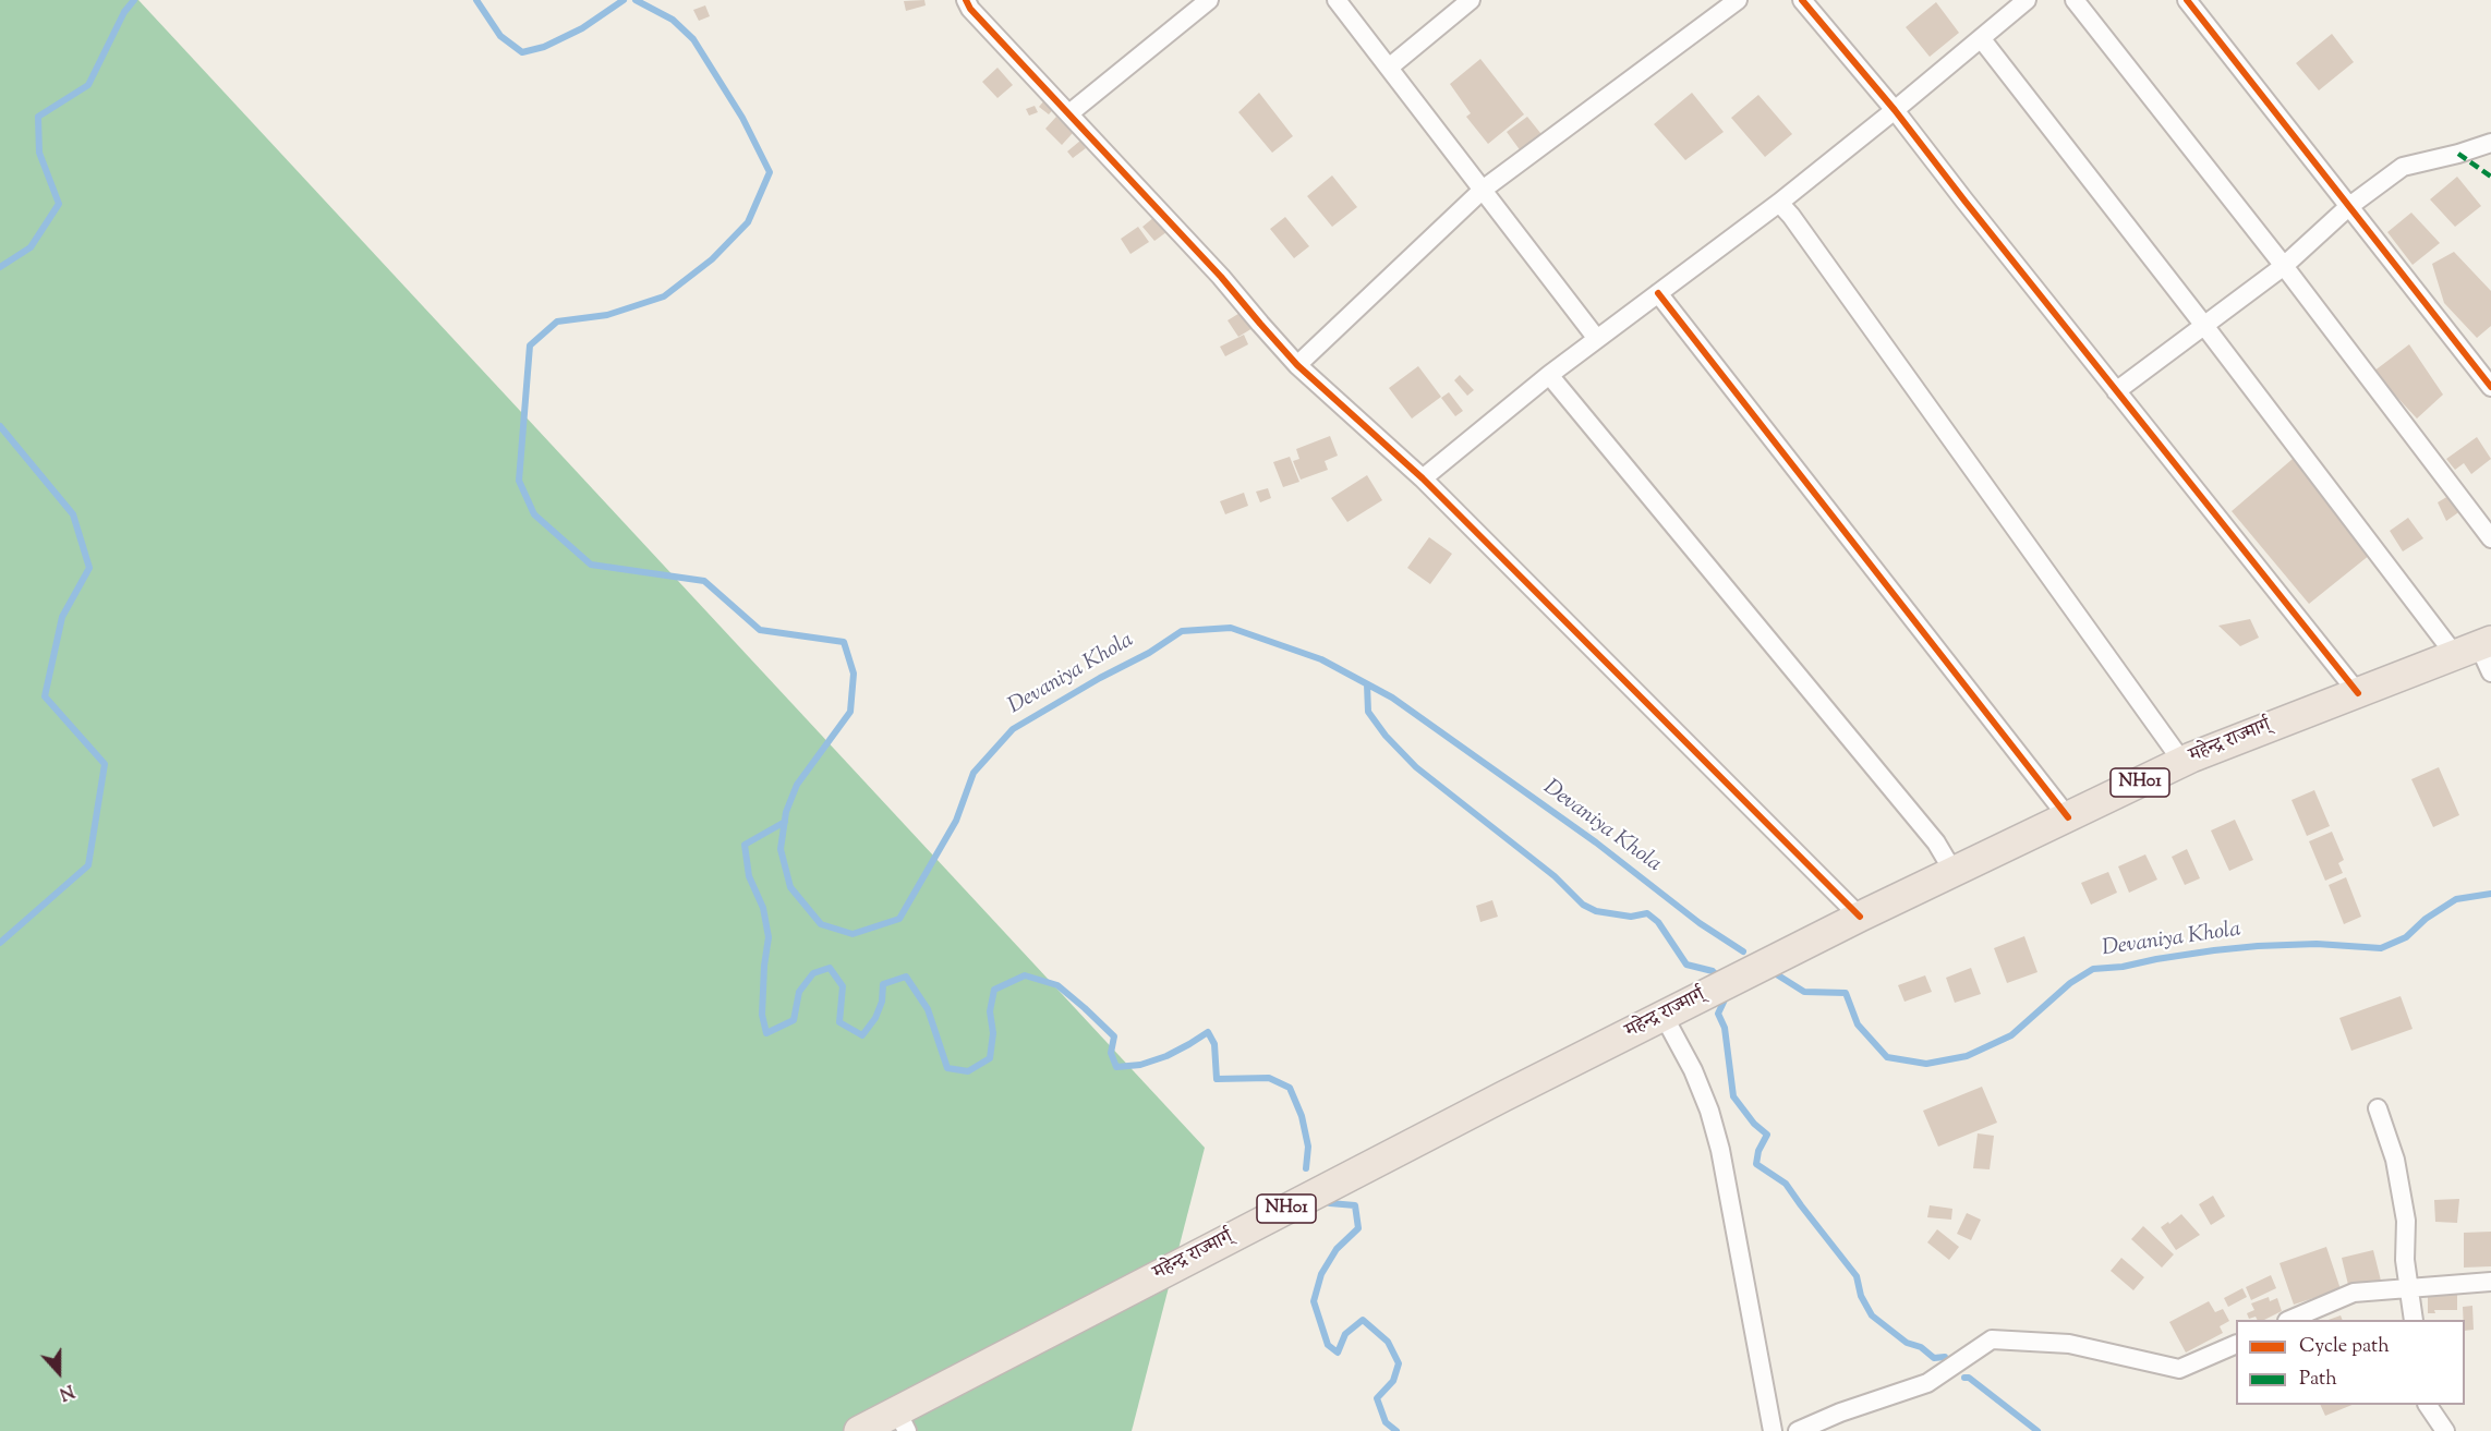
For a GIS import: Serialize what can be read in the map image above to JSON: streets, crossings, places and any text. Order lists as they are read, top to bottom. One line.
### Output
{"streets":{"highway":["महेन्द्र राज्मार्ग्","NH01"]},"water":["Devaniya Khola"],"legend":["Cycle path","Path"],"north":"bottom"}
